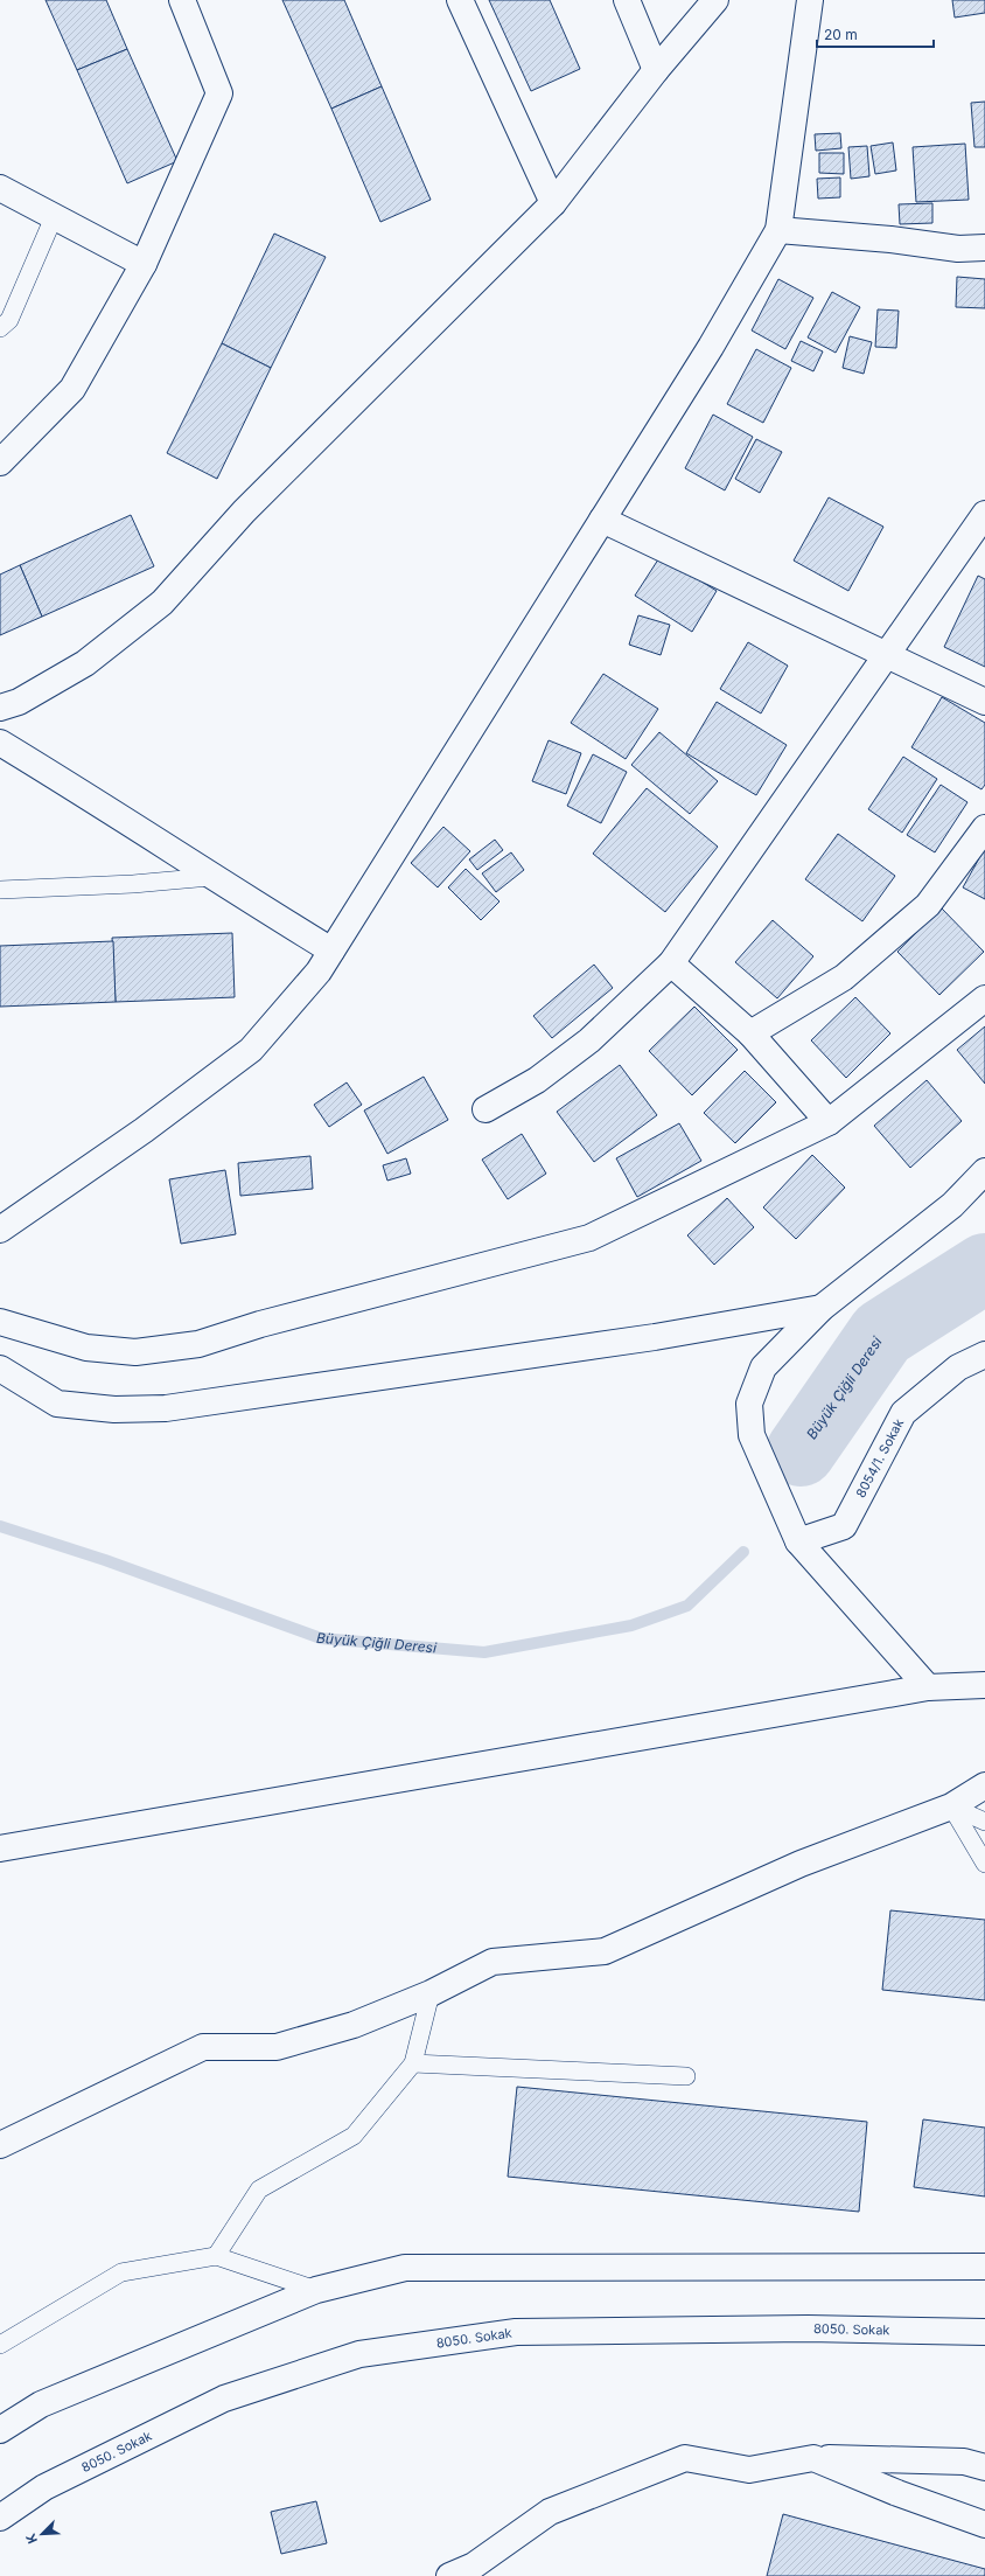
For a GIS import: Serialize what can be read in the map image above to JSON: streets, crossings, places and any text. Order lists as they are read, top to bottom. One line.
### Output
{"streets":{"street":["8054/1. Sokak","8050. Sokak"]},"water":["Büyük Çiğli Deresi"],"scale_bar":"20 m","north":"bottom left"}
